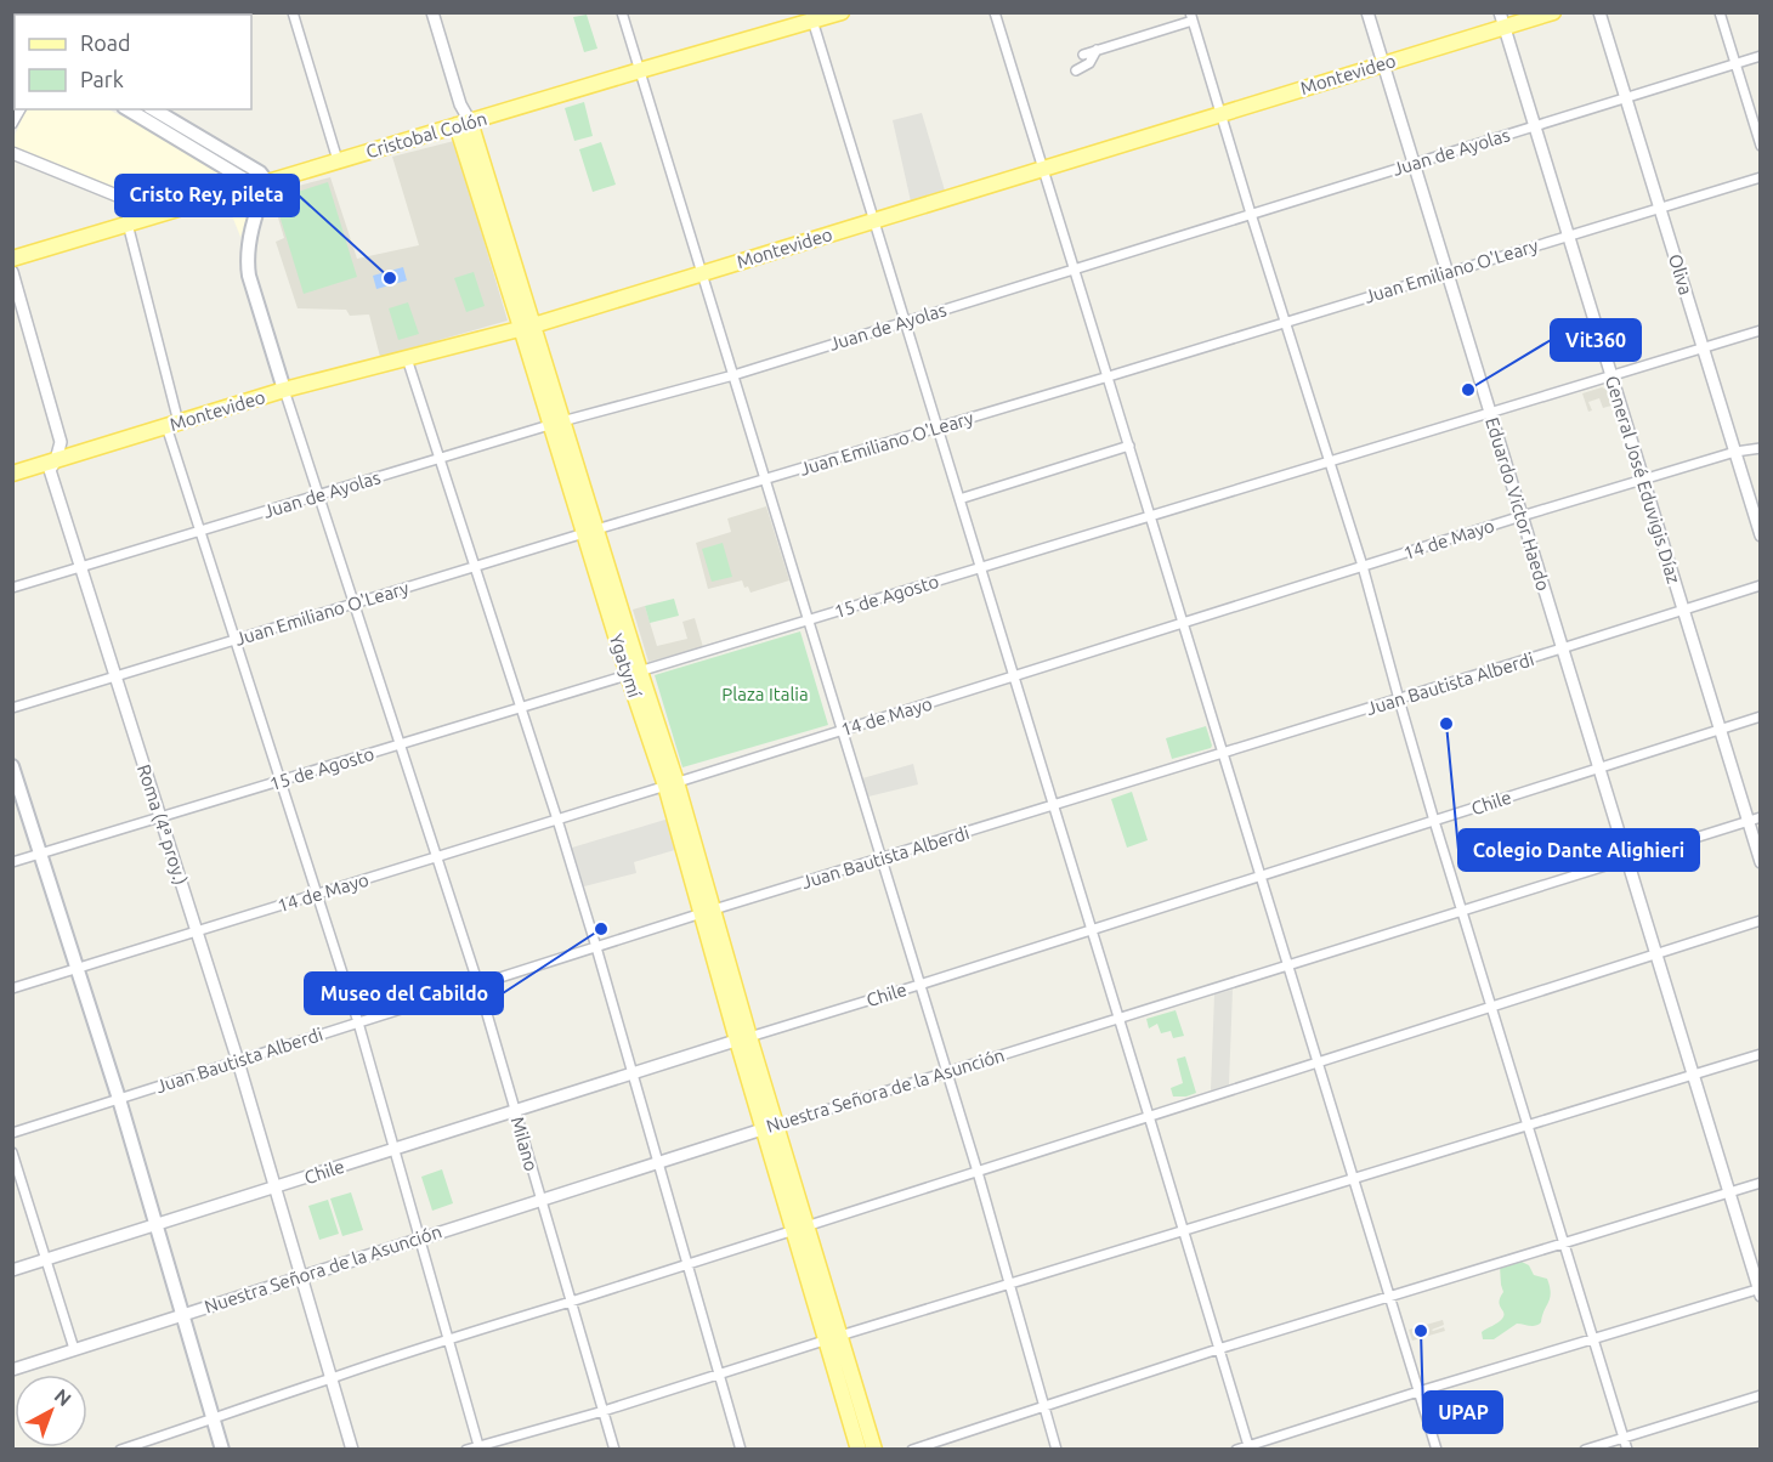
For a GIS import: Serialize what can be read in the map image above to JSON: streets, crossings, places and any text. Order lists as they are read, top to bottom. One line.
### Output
{"streets":{"main road":["Montevideo","Cristobal Colón","Ygatymí"],"street":["Juan de Ayolas","Juan Emiliano O'Leary","Oliva","General José Eduvigis Díaz","Eduardo Victor Haedo","14 de Mayo","15 de Agosto","Juan Bautista Alberdi","Chile","Roma (4ª proy.)","Nuestra Señora de la Asunción","Milano"]},"crossings":[["Montevideo","General José Eduvigis Díaz"],["Montevideo","Eduardo Victor Haedo"],["Montevideo","Ygatymí"],["Montevideo","Roma (4ª proy.)"],["Montevideo","Milano"],["Cristobal Colón","Ygatymí"],["Juan de Ayolas","Oliva"],["Juan de Ayolas","General José Eduvigis Díaz"],["Juan de Ayolas","Eduardo Victor Haedo"],["Juan de Ayolas","Ygatymí"],["Juan de Ayolas","Roma (4ª proy.)"],["Juan de Ayolas","Milano"],["Juan Emiliano O'Leary","Oliva"],["Juan Emiliano O'Leary","General José Eduvigis Díaz"],["Juan Emiliano O'Leary","Eduardo Victor Haedo"],["Juan Emiliano O'Leary","Ygatymí"],["Juan Emiliano O'Leary","Roma (4ª proy.)"],["Juan Emiliano O'Leary","Milano"],["Oliva","14 de Mayo"],["Oliva","15 de Agosto"],["General José Eduvigis Díaz","14 de Mayo"],["General José Eduvigis Díaz","15 de Agosto"],["General José Eduvigis Díaz","Juan Bautista Alberdi"],["General José Eduvigis Díaz","Chile"],["General José Eduvigis Díaz","Nuestra Señora de la Asunción"],["Eduardo Victor Haedo","14 de Mayo"],["Eduardo Victor Haedo","15 de Agosto"],["Eduardo Victor Haedo","Juan Bautista Alberdi"],["Eduardo Victor Haedo","Chile"],["Eduardo Victor Haedo","Nuestra Señora de la Asunción"],["14 de Mayo","Ygatymí"],["14 de Mayo","Roma (4ª proy.)"],["14 de Mayo","Milano"],["15 de Agosto","Ygatymí"],["15 de Agosto","Roma (4ª proy.)"],["15 de Agosto","Milano"],["Ygatymí","Juan Bautista Alberdi"],["Ygatymí","Chile"],["Ygatymí","Nuestra Señora de la Asunción"],["Juan Bautista Alberdi","Roma (4ª proy.)"],["Juan Bautista Alberdi","Milano"],["Chile","Roma (4ª proy.)"],["Chile","Milano"],["Roma (4ª proy.)","Nuestra Señora de la Asunción"],["Nuestra Señora de la Asunción","Milano"]],"parks":["Plaza Italia"],"places":["Cristo Rey, pileta","Vit360","Colegio Dante Alighieri","Museo del Cabildo","UPAP"],"legend":["Road","Park"],"north":"top right"}
